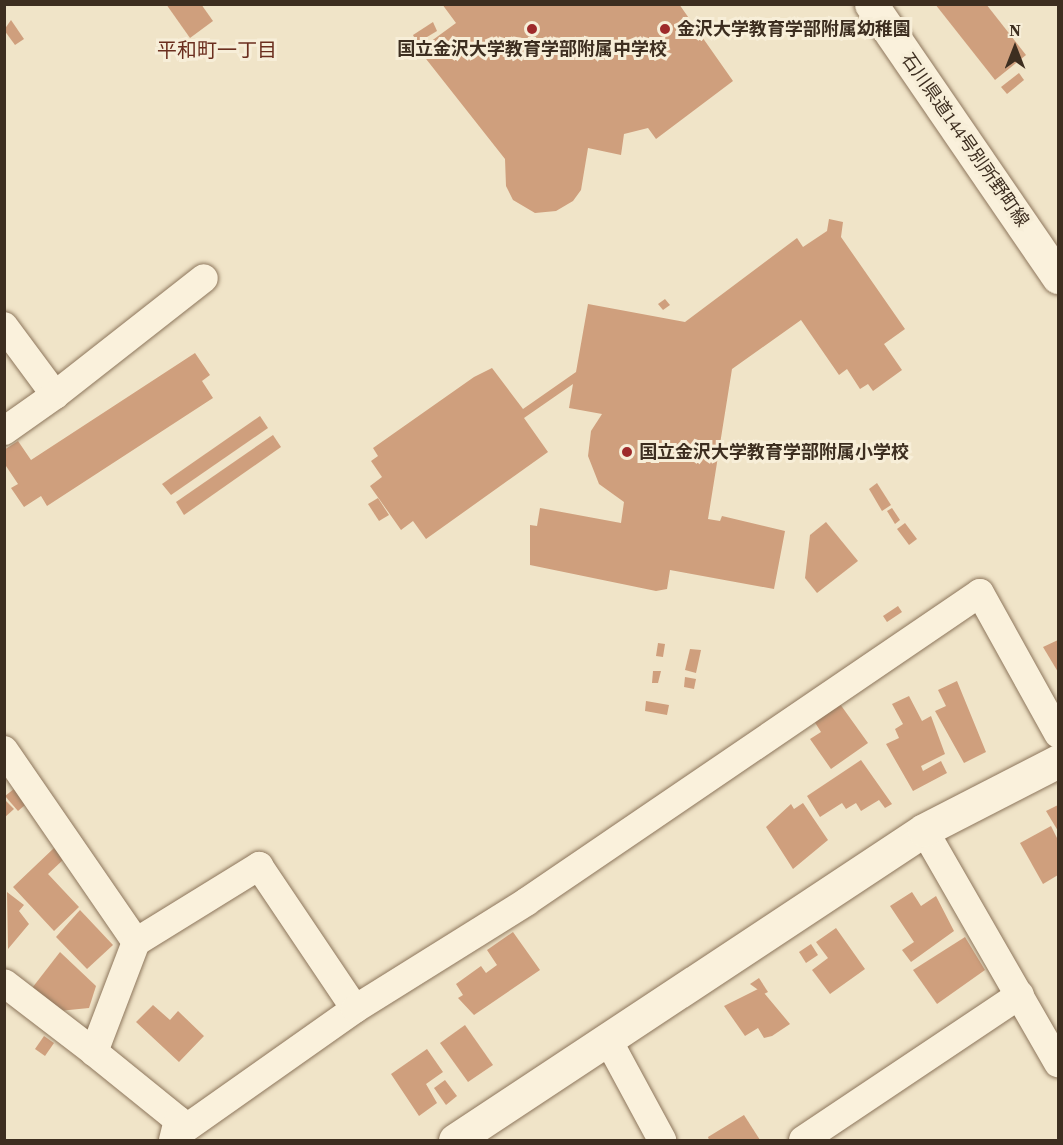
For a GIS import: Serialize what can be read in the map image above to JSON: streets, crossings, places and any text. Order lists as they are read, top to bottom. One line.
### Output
{"streets":{"street":["石川県道144号別所野町線"]},"districts":["平和町一丁目"],"places":["国立金沢大学教育学部附属中学校","金沢大学教育学部附属幼稚園","国立金沢大学教育学部附属小学校"],"north":"top"}
